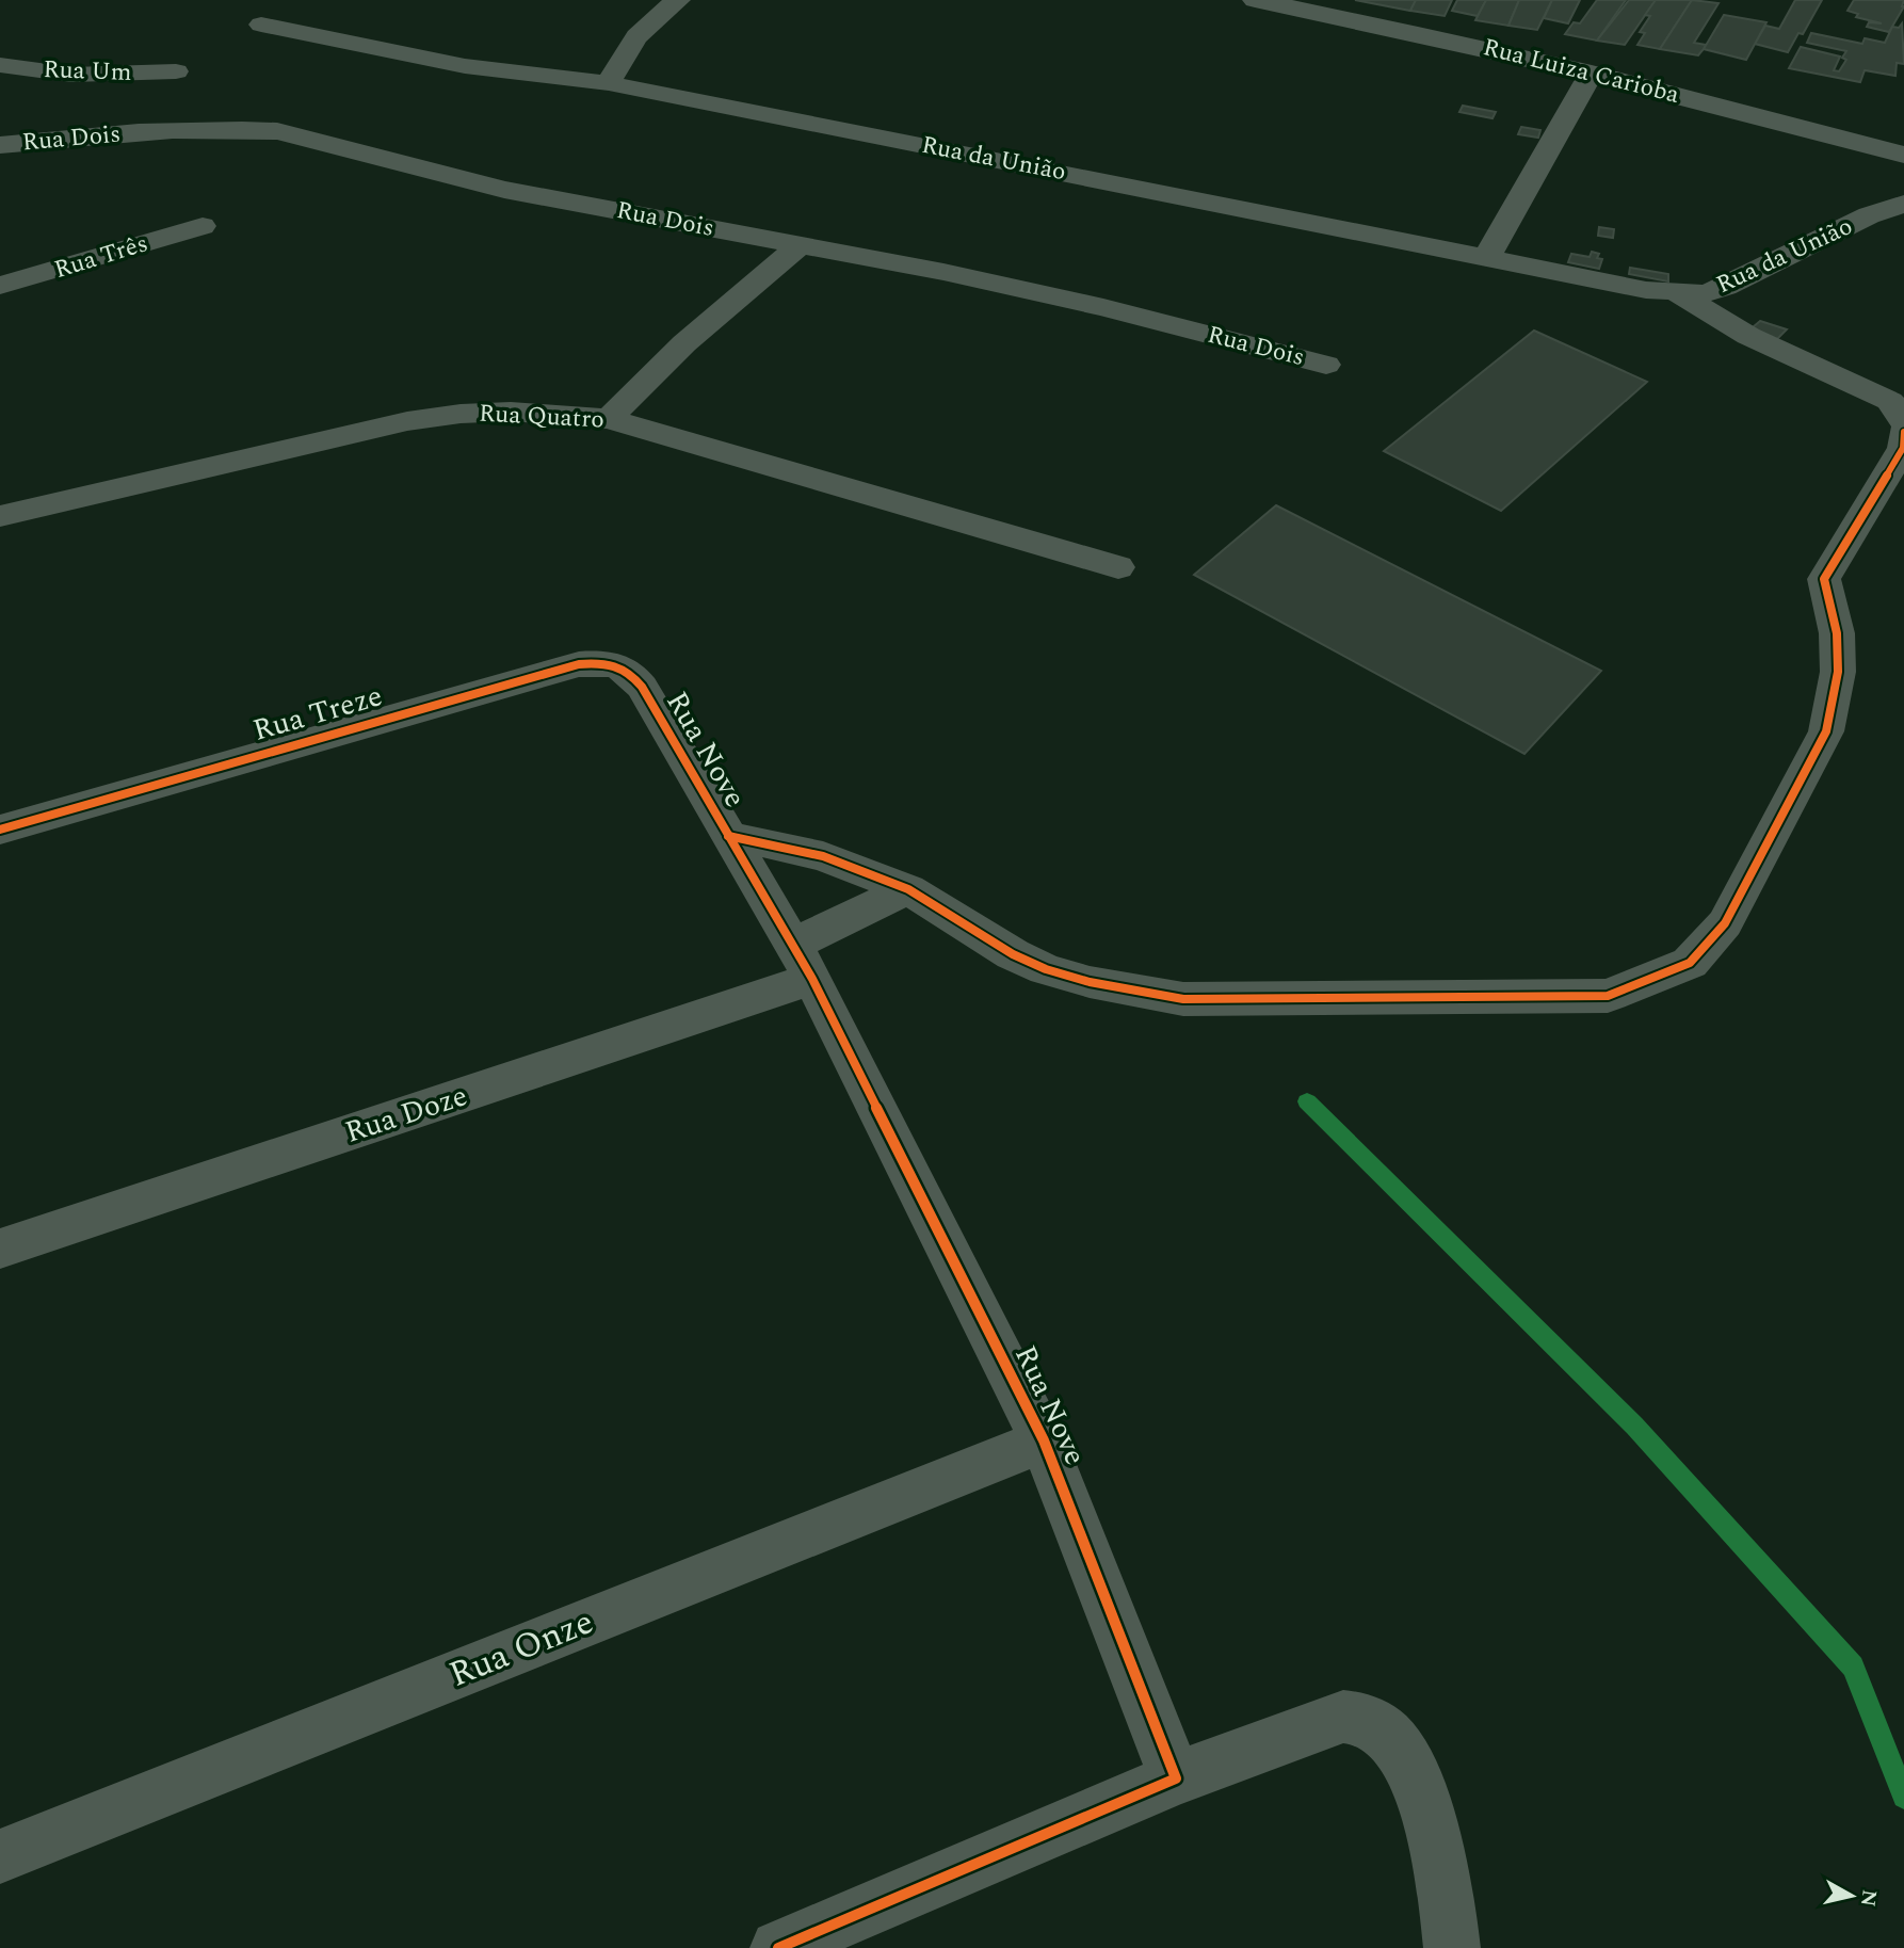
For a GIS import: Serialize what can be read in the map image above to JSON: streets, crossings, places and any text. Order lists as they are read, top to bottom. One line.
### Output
{"streets":{"street":["Rua Um","Rua Luiza Carioba","Rua Dois","Rua da União","Rua Três","Rua Quatro","Rua Treze","Rua Nove","Rua Doze","Rua Onze"]},"crossings":[["Rua Treze","Rua Nove"],["Rua Nove","Rua Doze"],["Rua Nove","Rua Onze"]],"north":"right"}
